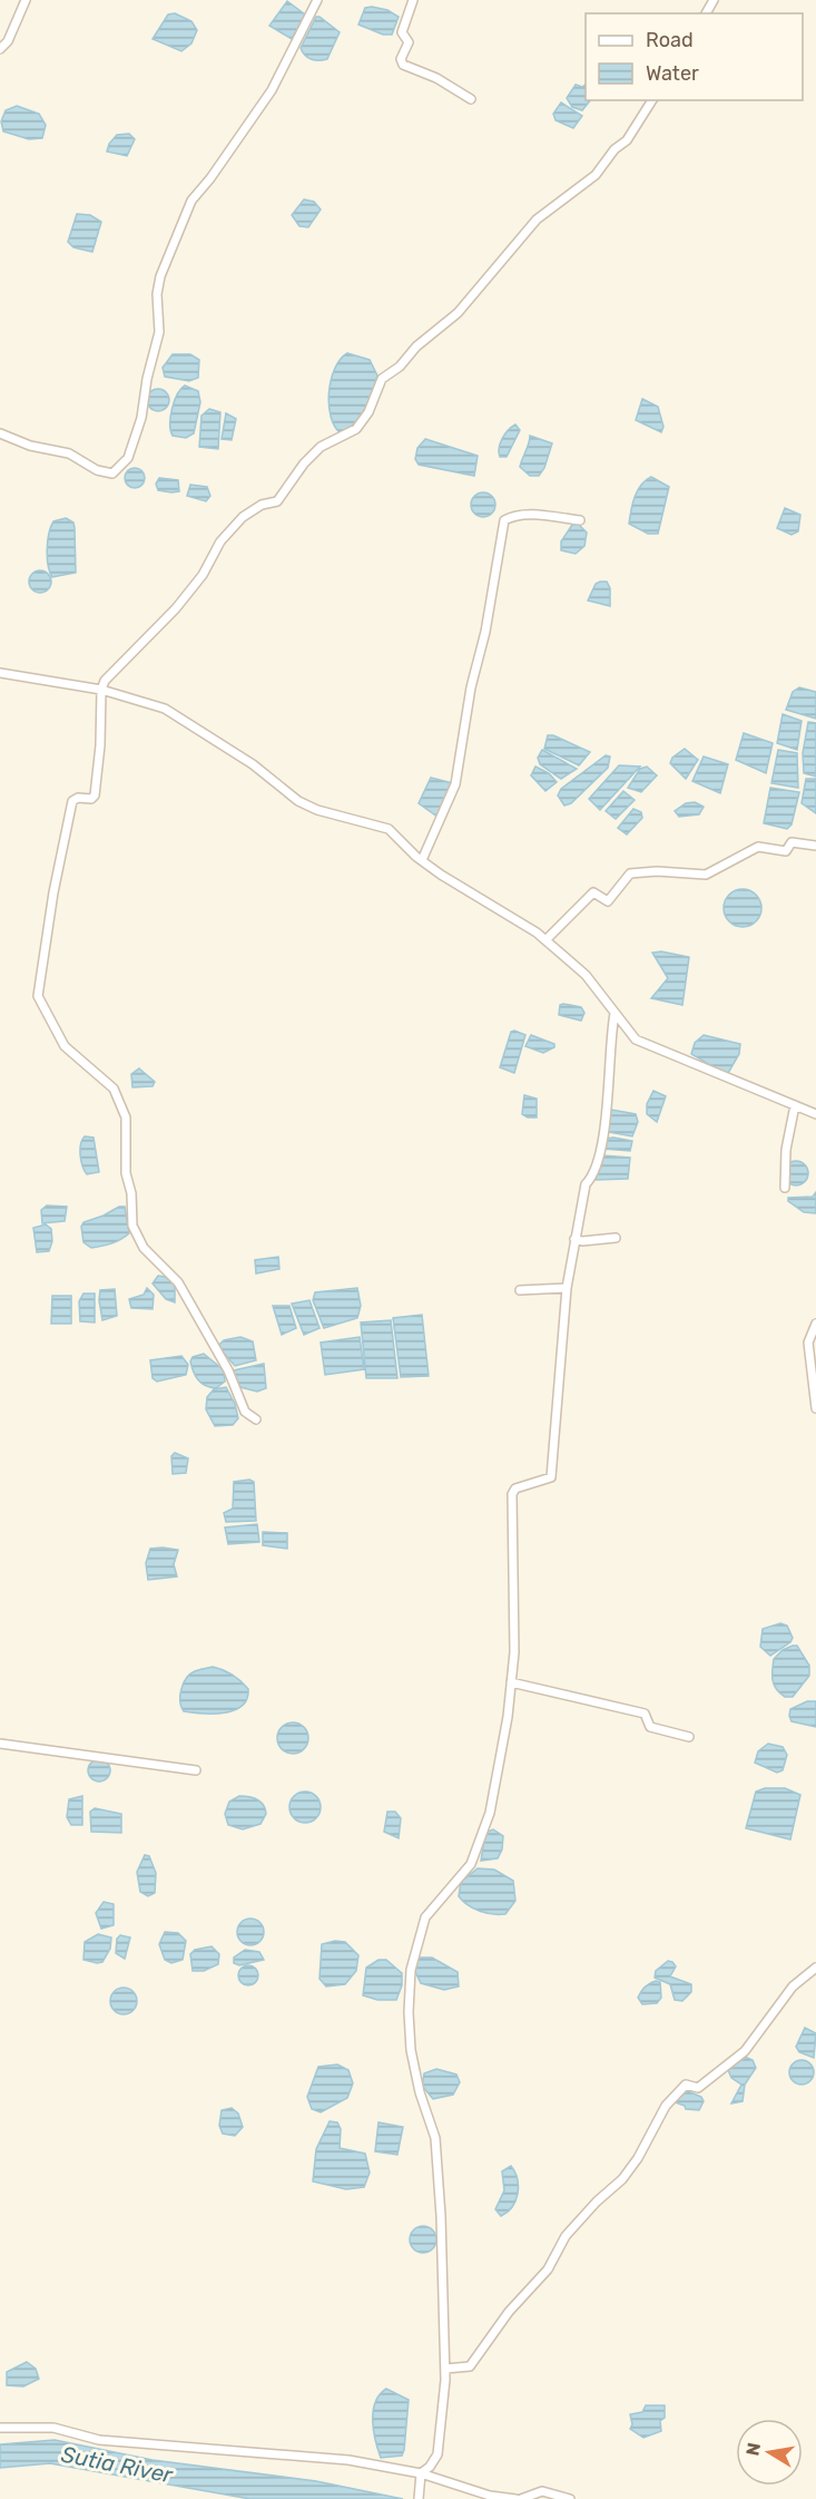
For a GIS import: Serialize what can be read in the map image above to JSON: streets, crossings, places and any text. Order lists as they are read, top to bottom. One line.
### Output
{"water":["Sutia River"],"legend":["Road","Water"],"north":"left"}
